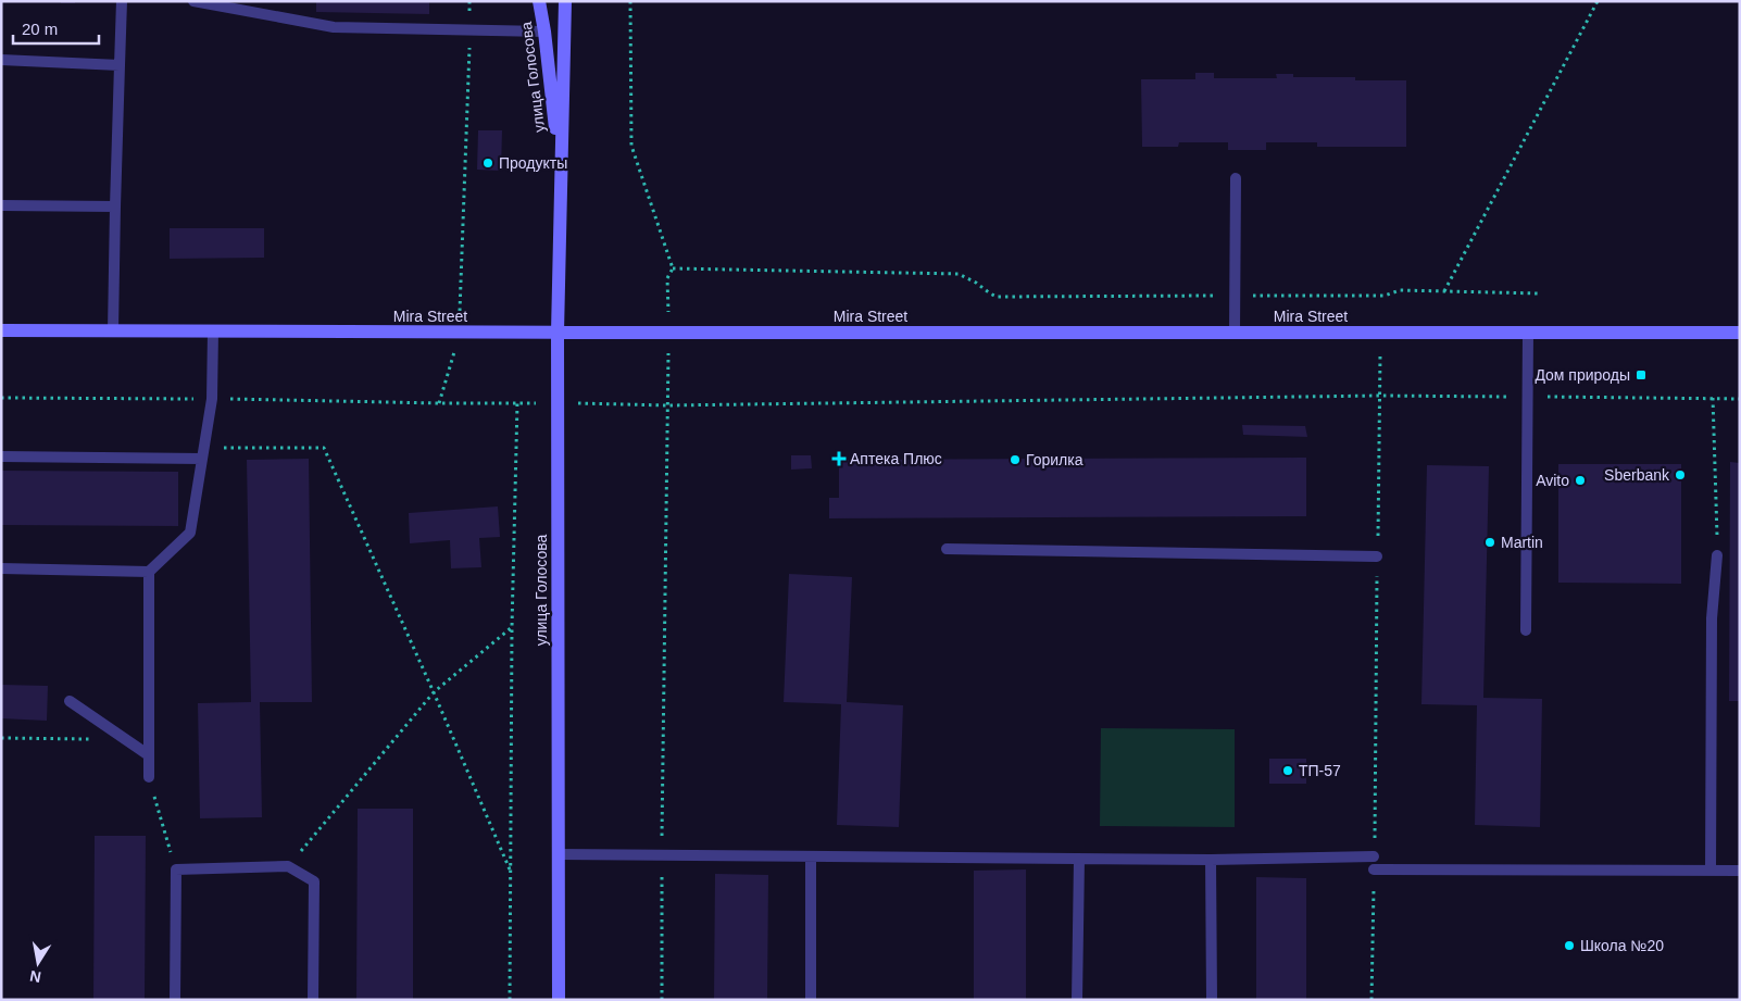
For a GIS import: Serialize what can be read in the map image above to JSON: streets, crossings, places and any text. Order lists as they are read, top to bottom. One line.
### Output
{"streets":{"main road":["улица Голосова","Mira Street"]},"crossings":[["улица Голосова","Mira Street"]],"places":{"other":["Продукты","Горилка","Sberbank","Avito","Martin","ТП-57","Школа №20"],"transit":["Дом природы"],"health":["Аптека Плюс"]},"scale_bar":"20 m","north":"bottom"}
